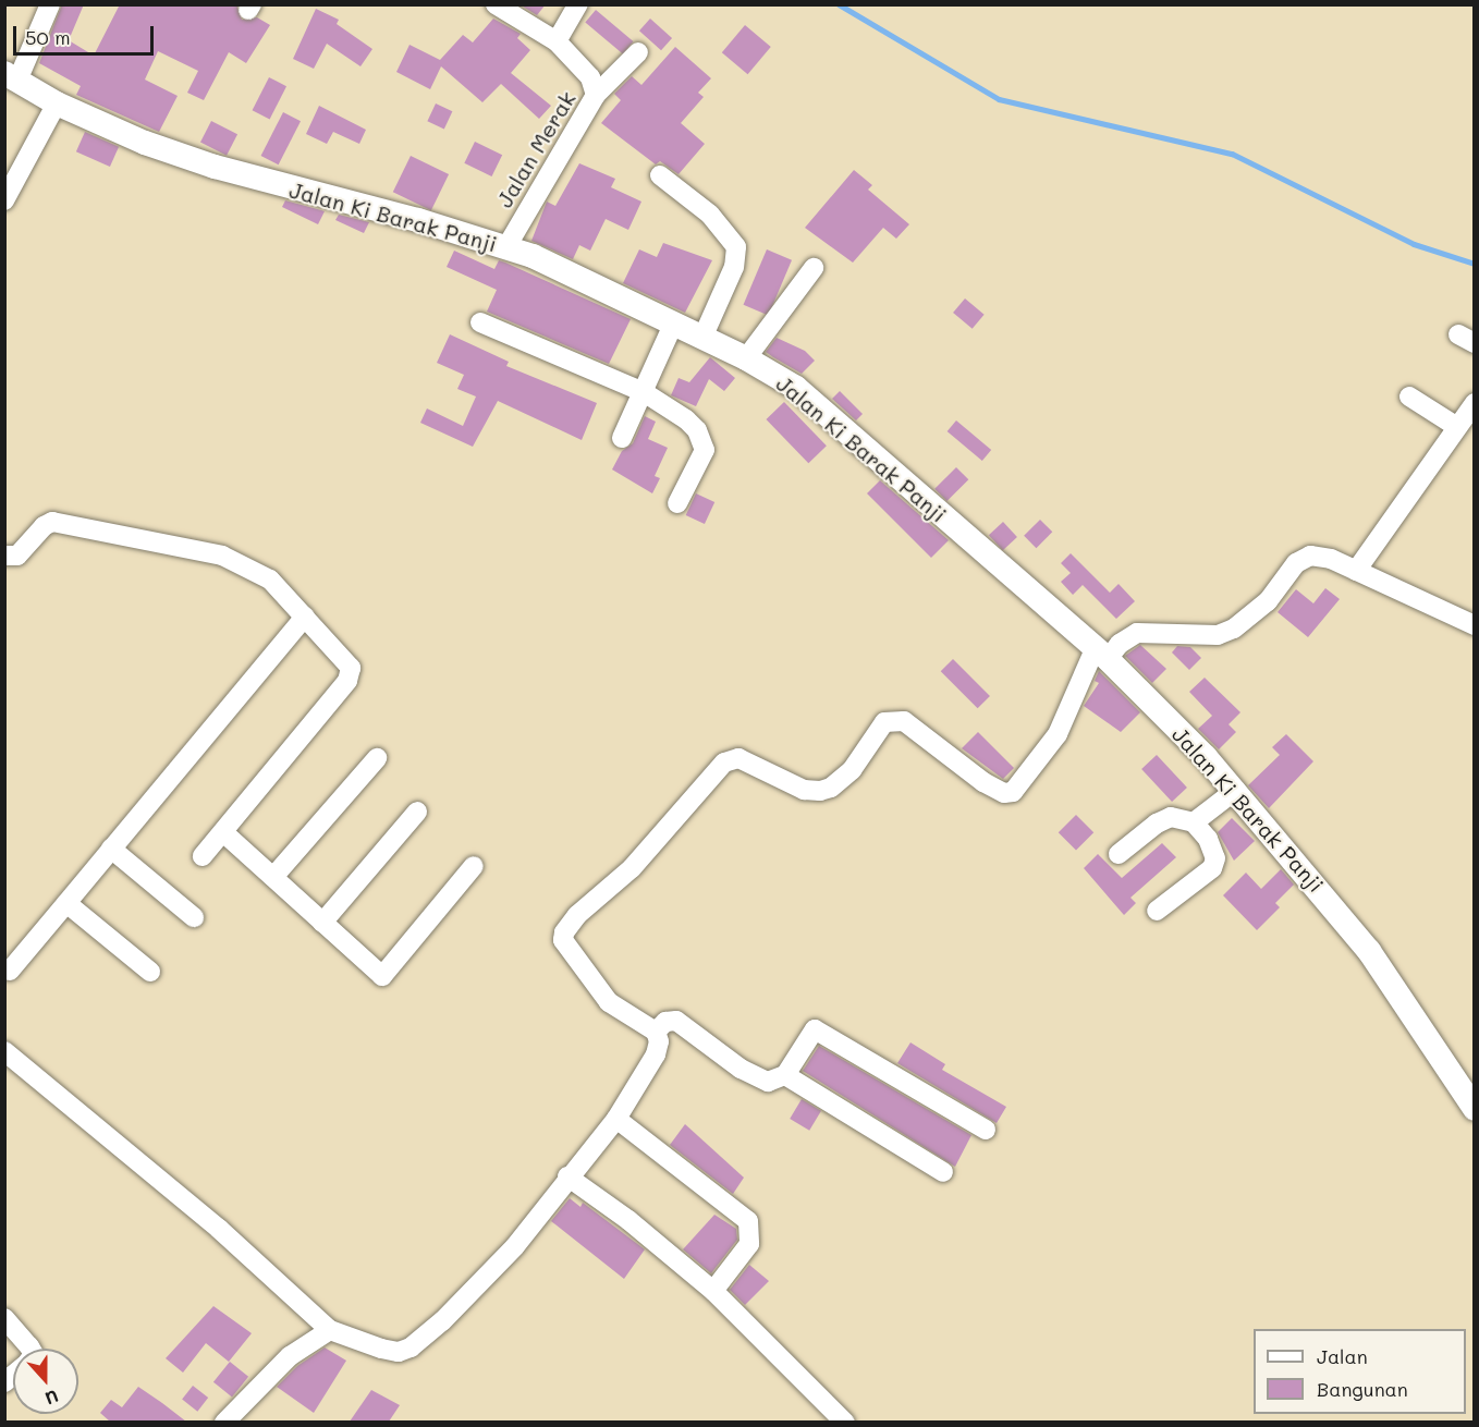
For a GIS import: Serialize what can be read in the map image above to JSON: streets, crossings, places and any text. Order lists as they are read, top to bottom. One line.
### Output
{"streets":{"street":["Jalan Merak","Jalan Ki Barak Panji"]},"crossings":[["Jalan Merak","Jalan Ki Barak Panji"]],"legend":["Jalan","Bangunan"],"scale_bar":"50 m","north":"bottom"}
